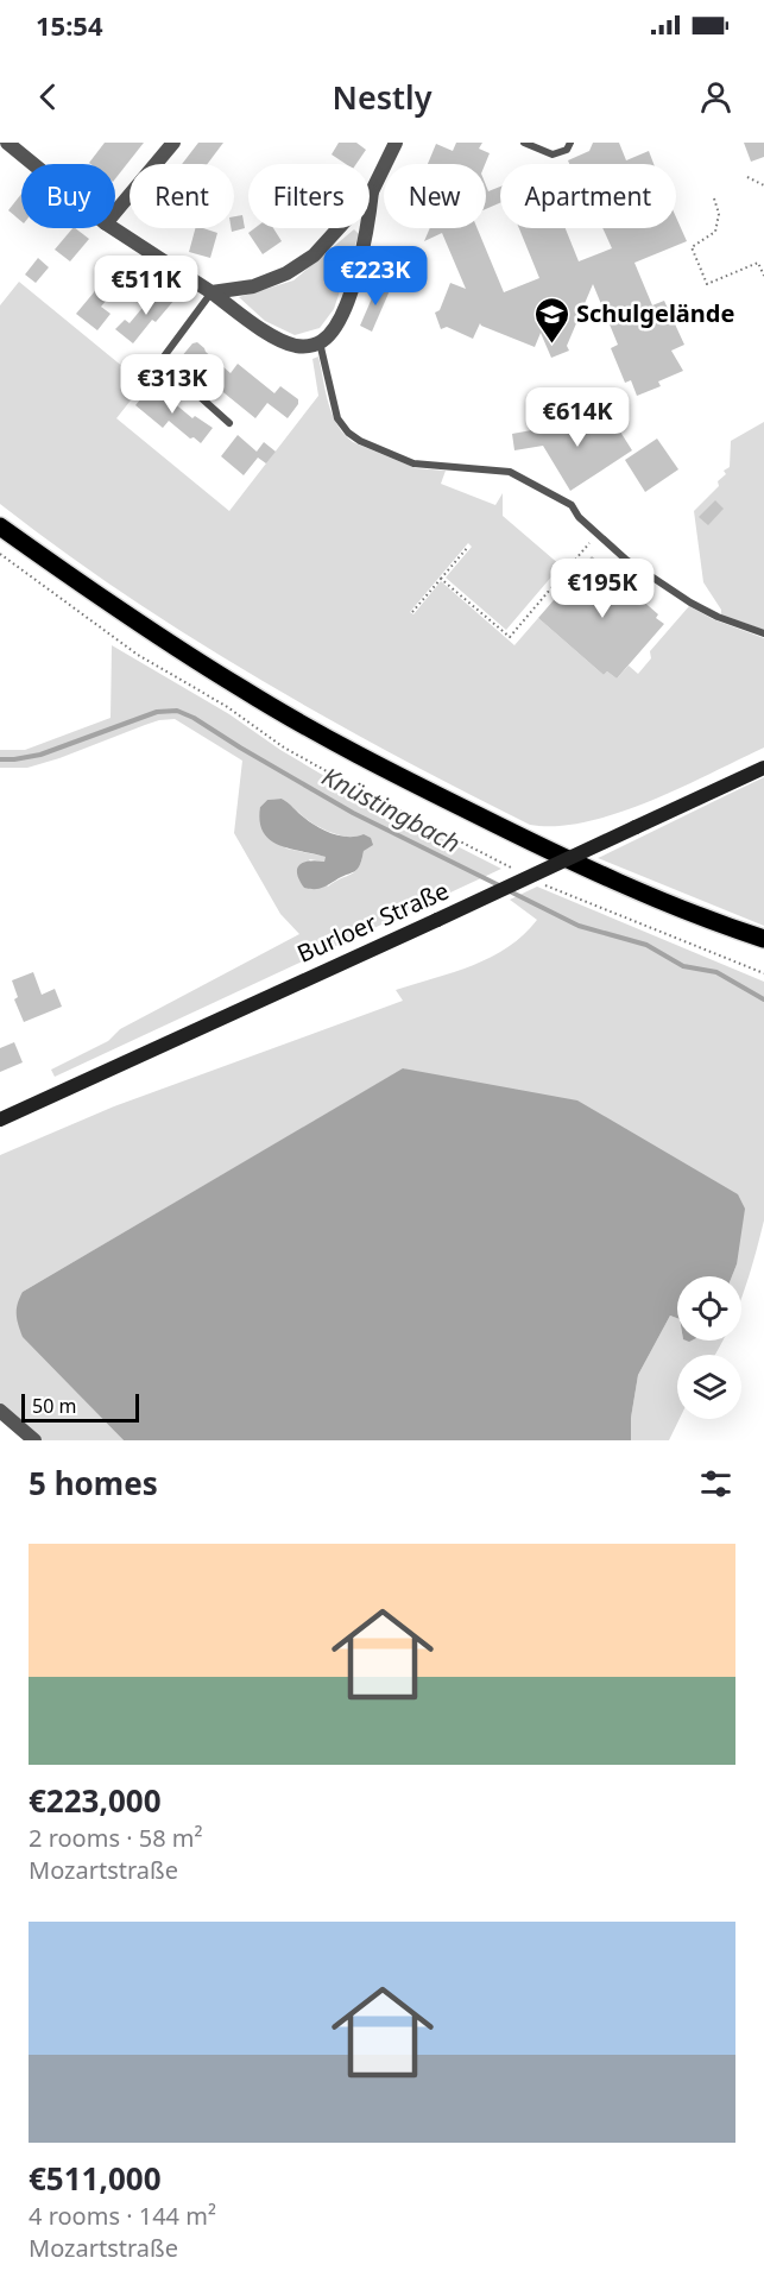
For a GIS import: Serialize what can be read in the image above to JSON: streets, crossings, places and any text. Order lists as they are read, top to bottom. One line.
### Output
{"streets":{"main road":["Burloer Straße"]},"water":["Knüstingbach"],"places":{"school or university":["Schulgelände"]},"scale_bar":"50 m","page":{"status":"15:54","header":"Nestly","chip":["Buy","Rent","Filters","New","Apartment"],"price":["€223K","€511K","€313K","€614K","€195K"],"scale":"50 m","heading":"5 homes","list":[{"name":"€223,000","note":"2 rooms · 58 m² · Mozartstraße"},{"name":"€511,000","note":"4 rooms · 144 m² · Mozartstraße"}]}}
